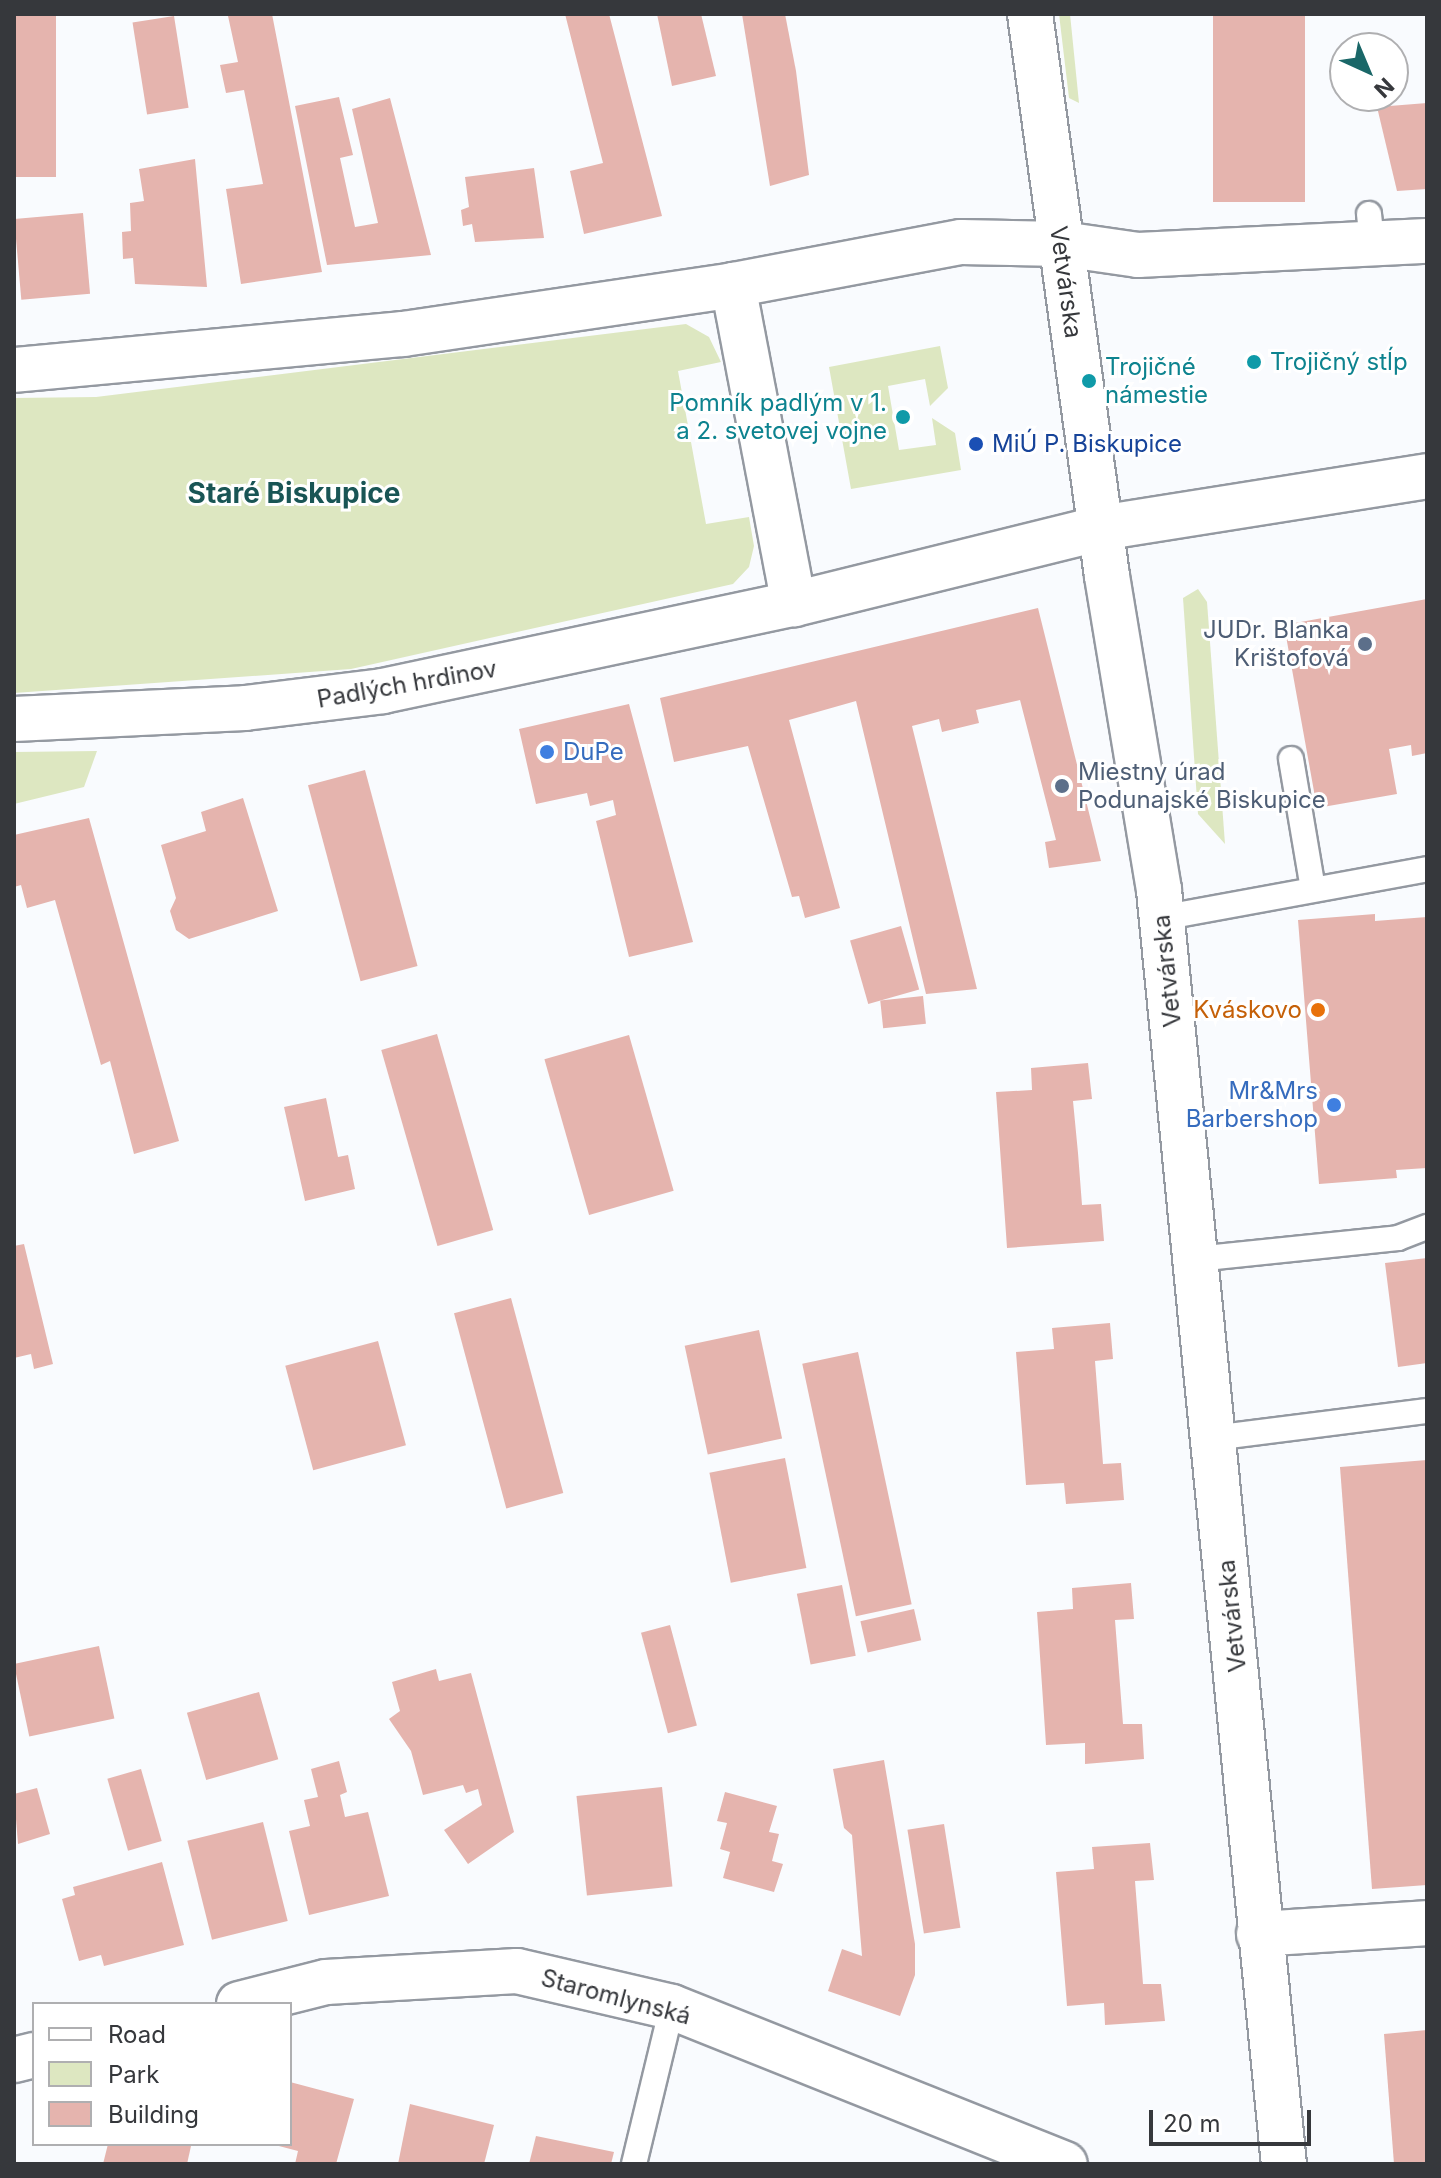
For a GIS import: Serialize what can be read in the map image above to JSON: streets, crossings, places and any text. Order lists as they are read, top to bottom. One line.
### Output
{"streets":{"street":["Vetvárska","Padlých hrdinov","Staromlynská"]},"districts":["Staré Biskupice"],"places":["Trojičný stĺp","Trojičné námestie","Pomník padlým v 1. a 2. svetovej vojne","MiÚ P. Biskupice","JUDr. Blanka Krištofová","DuPe","Miestny úrad Podunajské Biskupice","Kváskovo","Mr&Mrs Barbershop"],"legend":["Road","Park","Building"],"scale_bar":"20 m","north":"bottom right"}
